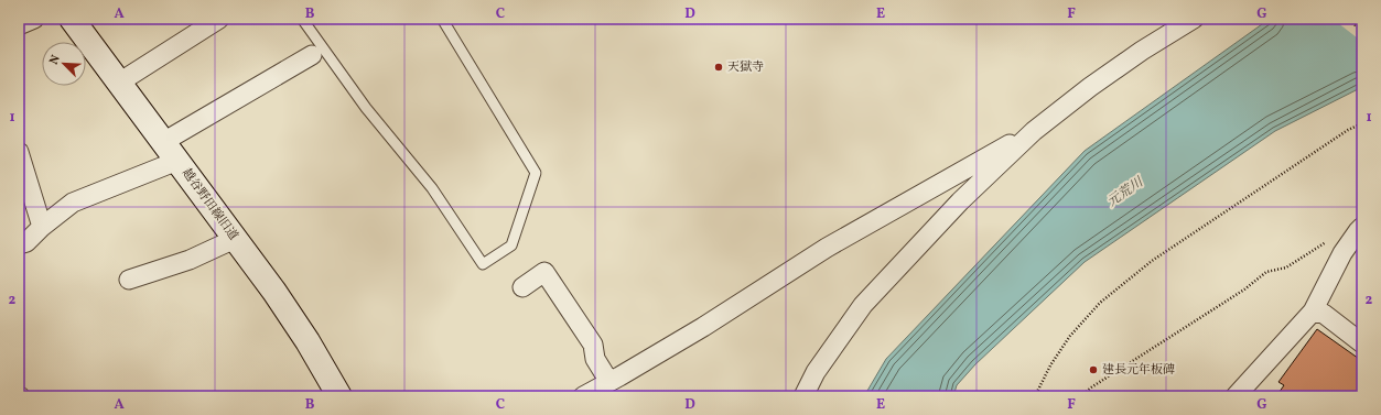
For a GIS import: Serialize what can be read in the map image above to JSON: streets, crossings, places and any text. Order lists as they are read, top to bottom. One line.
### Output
{"streets":{"street":["越谷野田線旧道"]},"water":["元荒川"],"places":["天獄寺","建長元年板碑"],"north":"top left","grid":{"columns":["A","B","C","D","E","F","G"],"rows":["1","2"]}}
